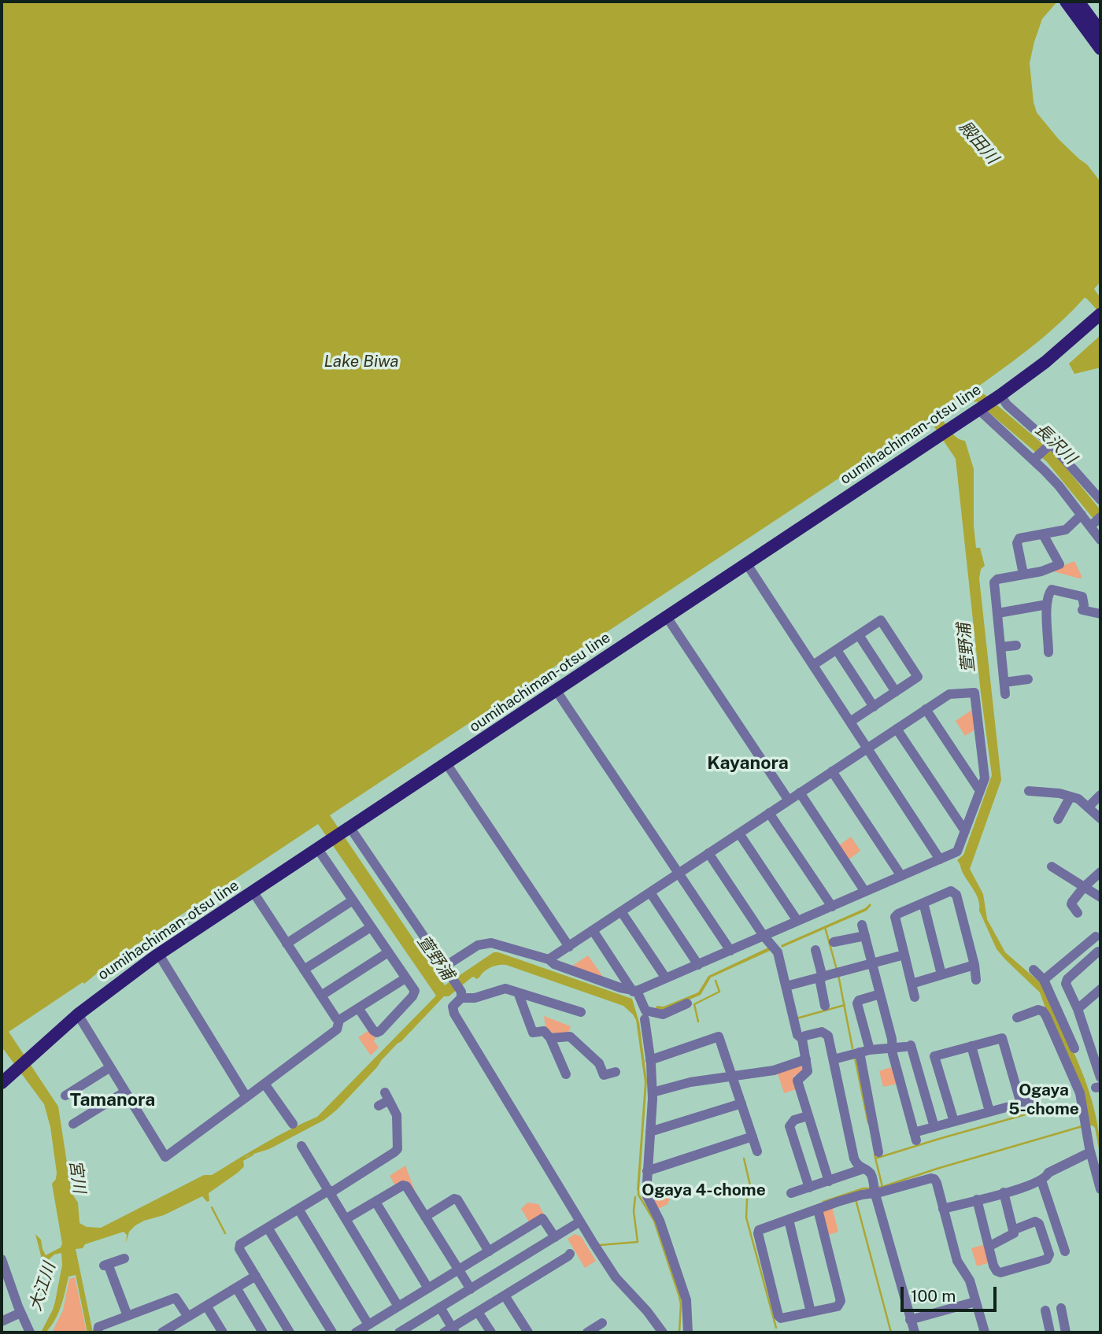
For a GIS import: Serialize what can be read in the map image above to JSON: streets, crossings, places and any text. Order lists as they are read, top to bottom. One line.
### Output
{"streets":{"main road":["oumihachiman-otsu line"]},"districts":["Kayanora","Ogaya 5-chome","Tamanora","Ogaya 4-chome"],"water":["殿田川","Lake Biwa","長沢川","萱野浦","宮川","大江川"],"scale_bar":"100 m"}
